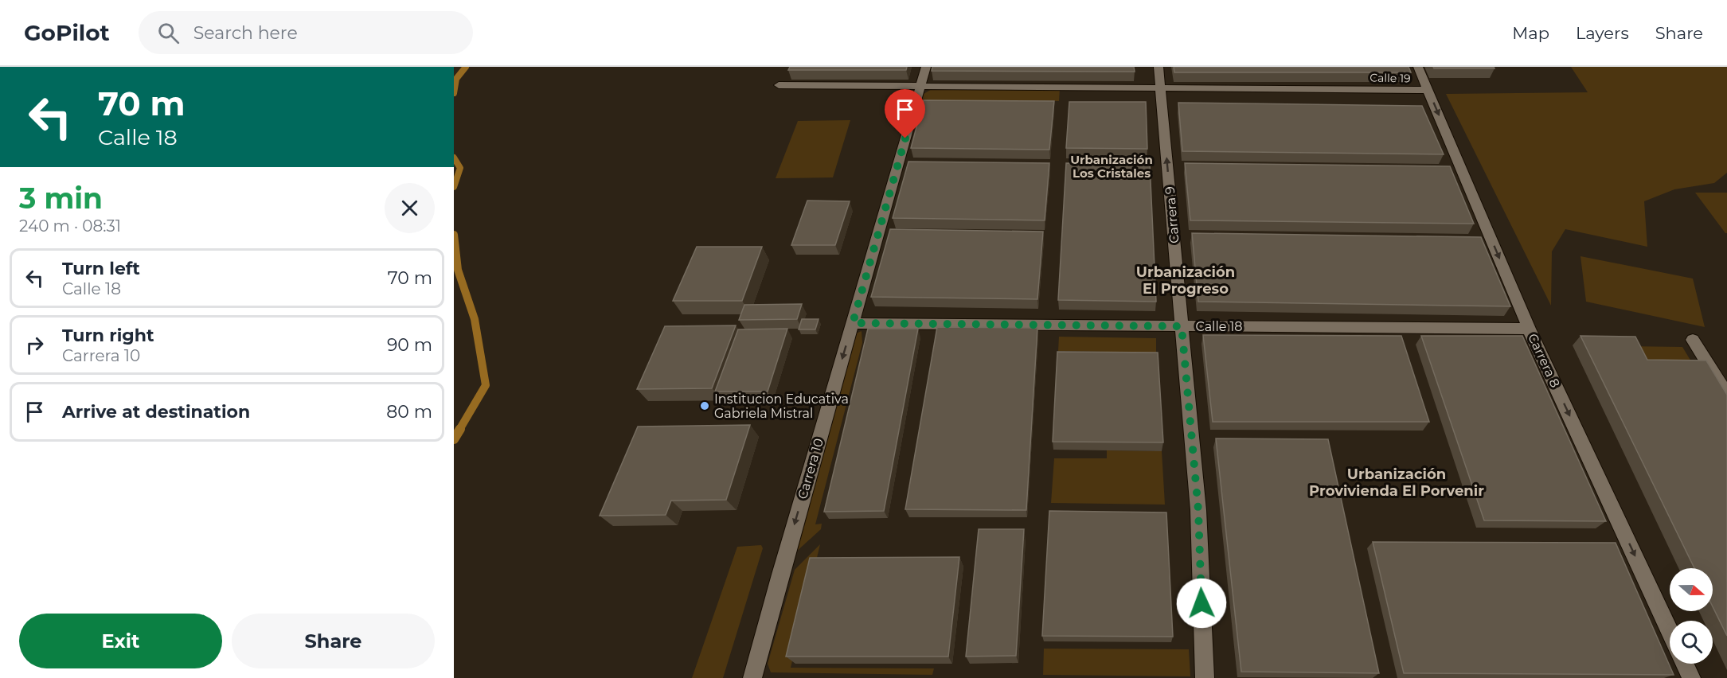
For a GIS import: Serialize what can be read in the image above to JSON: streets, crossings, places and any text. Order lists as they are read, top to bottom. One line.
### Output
{"streets":{"street":["Calle 19","Carrera 9","Calle 18","Carrera 8","Carrera 10"]},"crossings":[["Calle 19","Carrera 9"],["Calle 19","Carrera 8"],["Calle 19","Carrera 10"],["Carrera 9","Calle 18"],["Calle 18","Carrera 8"],["Calle 18","Carrera 10"]],"one_way":["Carrera 9","Carrera 8","Carrera 10"],"districts":["Urbanización Los Cristales","Urbanización El Progreso","Urbanización Provivienda El Porvenir"],"places":["Institucion Educativa Gabriela Mistral"],"north":"right","page":{"header":"GoPilot","search":"Search here","nav":["Map","Layers","Share"],"turn":["70 m","Calle 18"],"heading":["3 min","240 m · 08:31"],"list":[{"name":"Turn left","note":"Calle 18","value":"70 m"},{"name":"Turn right","note":"Carrera 10","value":"90 m"},{"name":"Arrive at destination","value":"80 m"}],"buttons":["Exit","Share"]}}
